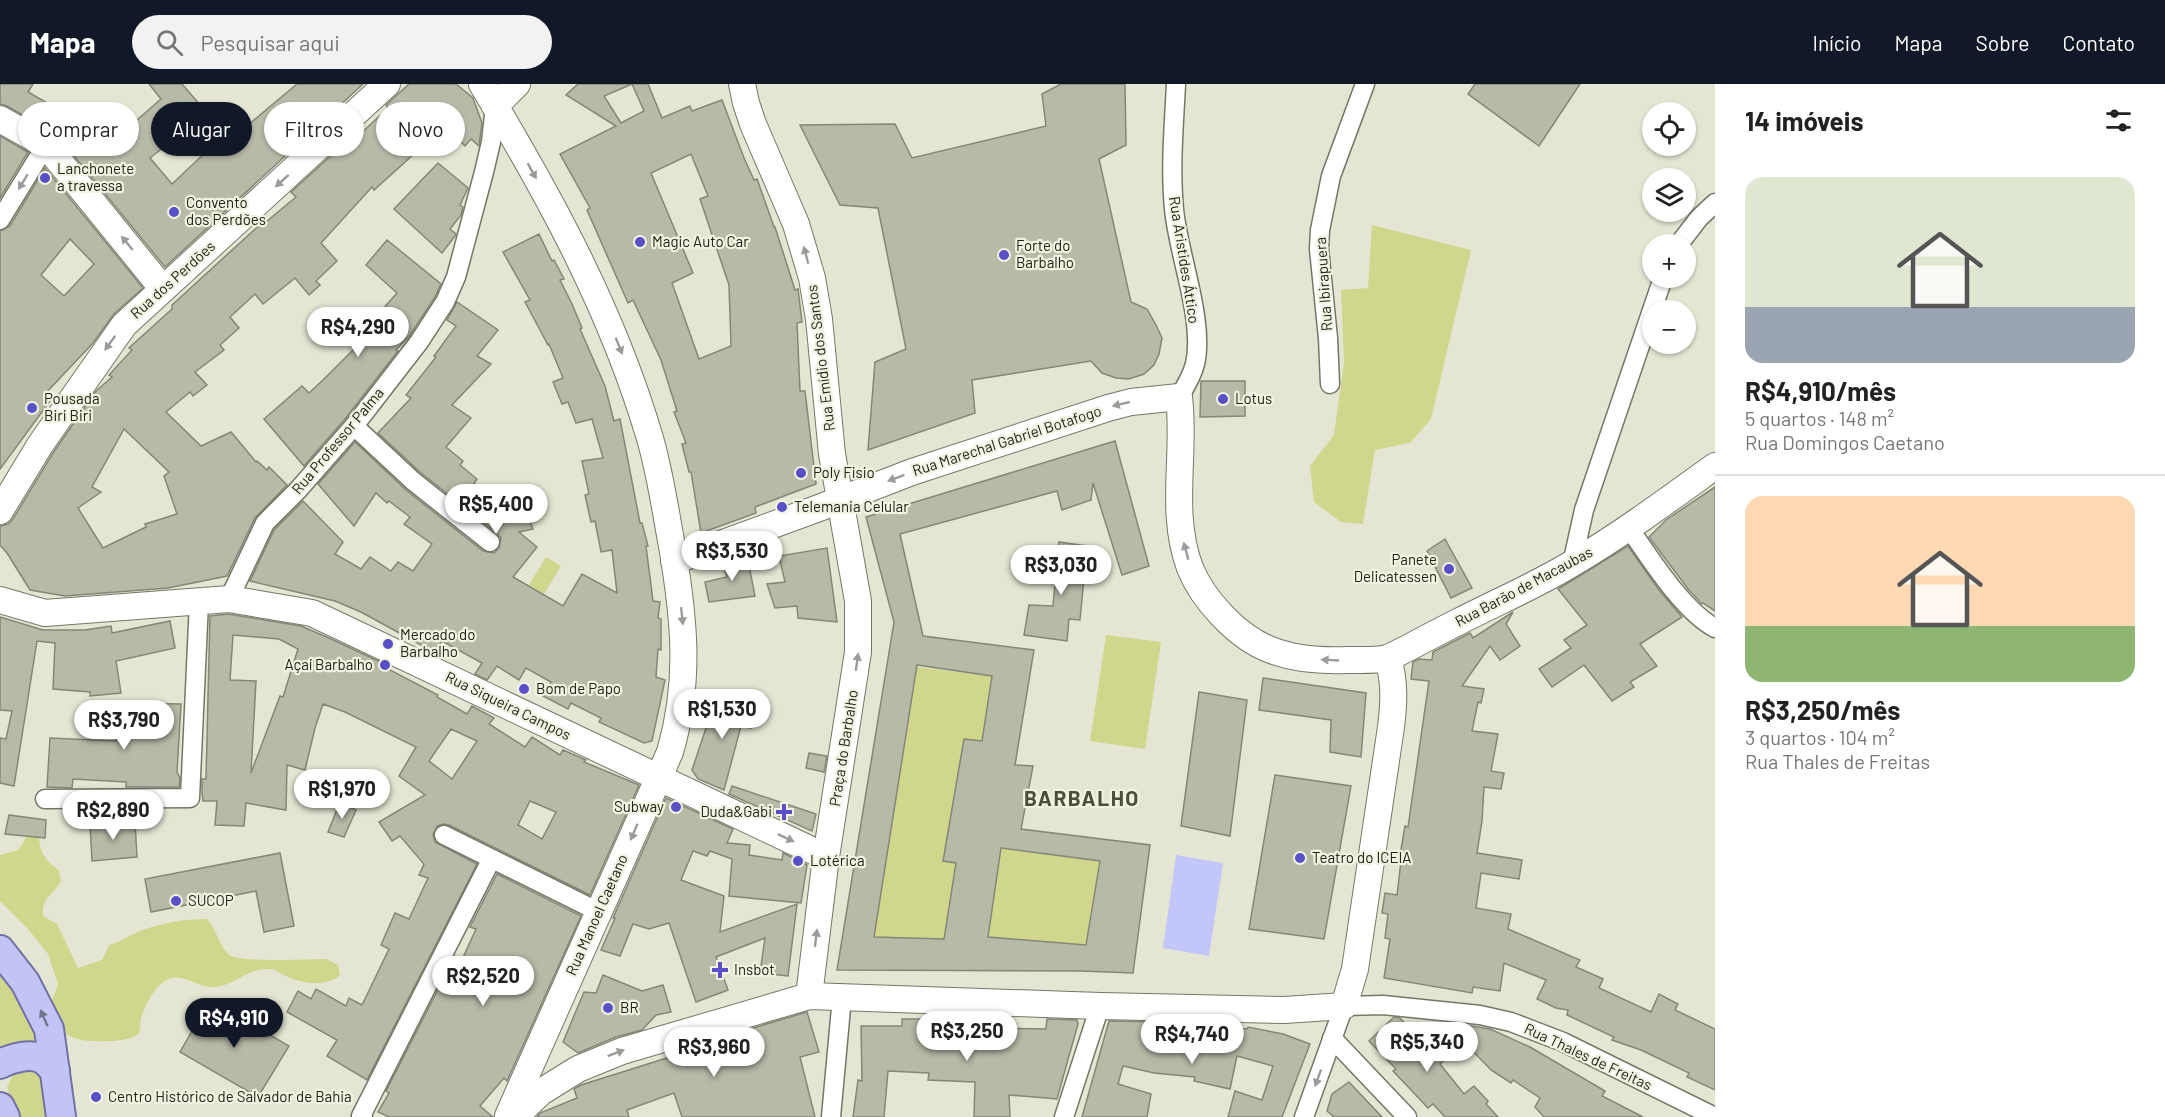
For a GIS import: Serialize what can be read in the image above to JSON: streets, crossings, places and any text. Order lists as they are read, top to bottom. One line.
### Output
{"streets":{"street":["Rua Aristides Áttico","Rua dos Perdões","Rua Ibirapuera","Rua Emídio dos Santos","Rua Professor Palma","Rua Marechal Gabriel Botafogo","Rua Barão de Macaubas","Rua Siqueira Campos","Praça do Barbalho","Rua Manoel Caetano","Rua Thales de Freitas"]},"crossings":[["Rua Aristides Áttico","Rua Marechal Gabriel Botafogo"],["Rua Emídio dos Santos","Rua Marechal Gabriel Botafogo"],["Rua Emídio dos Santos","Praça do Barbalho"],["Rua Professor Palma","Rua Siqueira Campos"],["Rua Professor Palma","Rua Manoel Caetano"],["Rua Marechal Gabriel Botafogo","Praça do Barbalho"],["Rua Marechal Gabriel Botafogo","Rua Manoel Caetano"],["Rua Siqueira Campos","Praça do Barbalho"],["Rua Siqueira Campos","Rua Manoel Caetano"],["Praça do Barbalho","Rua Thales de Freitas"]],"one_way":["Rua dos Perdões","Rua Emídio dos Santos","Rua Marechal Gabriel Botafogo","Praça do Barbalho","Rua Manoel Caetano"],"districts":["BARBALHO"],"places":{"other":["Lanchonete a travessa","Convento dos Perdões","Magic Auto Car","Forte do Barbalho","Lotus","Pousada Biri Biri","Poly Fisio","Telemania Celular","Panete Delicatessen","Mercado do Barbalho","Açaí Barbalho","Bom de Papo","Subway","Teatro do ICEIA","Lotérica","SUCOP","BR","Centro Histórico de Salvador de Bahia"],"health":["Duda&Gabi","Insbot"]},"page":{"header":"Mapa","search":"Pesquisar aqui","nav":["Início","Mapa","Sobre","Contato"],"heading":"14 imóveis","map_buttons":["+","−"],"chip":["Comprar","Alugar","Filtros","Novo"],"list":[{"name":"R$4,910/mês","note":"5 quartos · 148 m² · Rua Domingos Caetano"},{"name":"R$3,250/mês","note":"3 quartos · 104 m² · Rua Thales de Freitas"}],"price":["R$4,290","R$5,400","R$3,530","R$3,030","R$1,530","R$3,790","R$1,970","R$2,890","R$2,520","R$4,910","R$3,250","R$4,740","R$5,340","R$3,960"]}}
